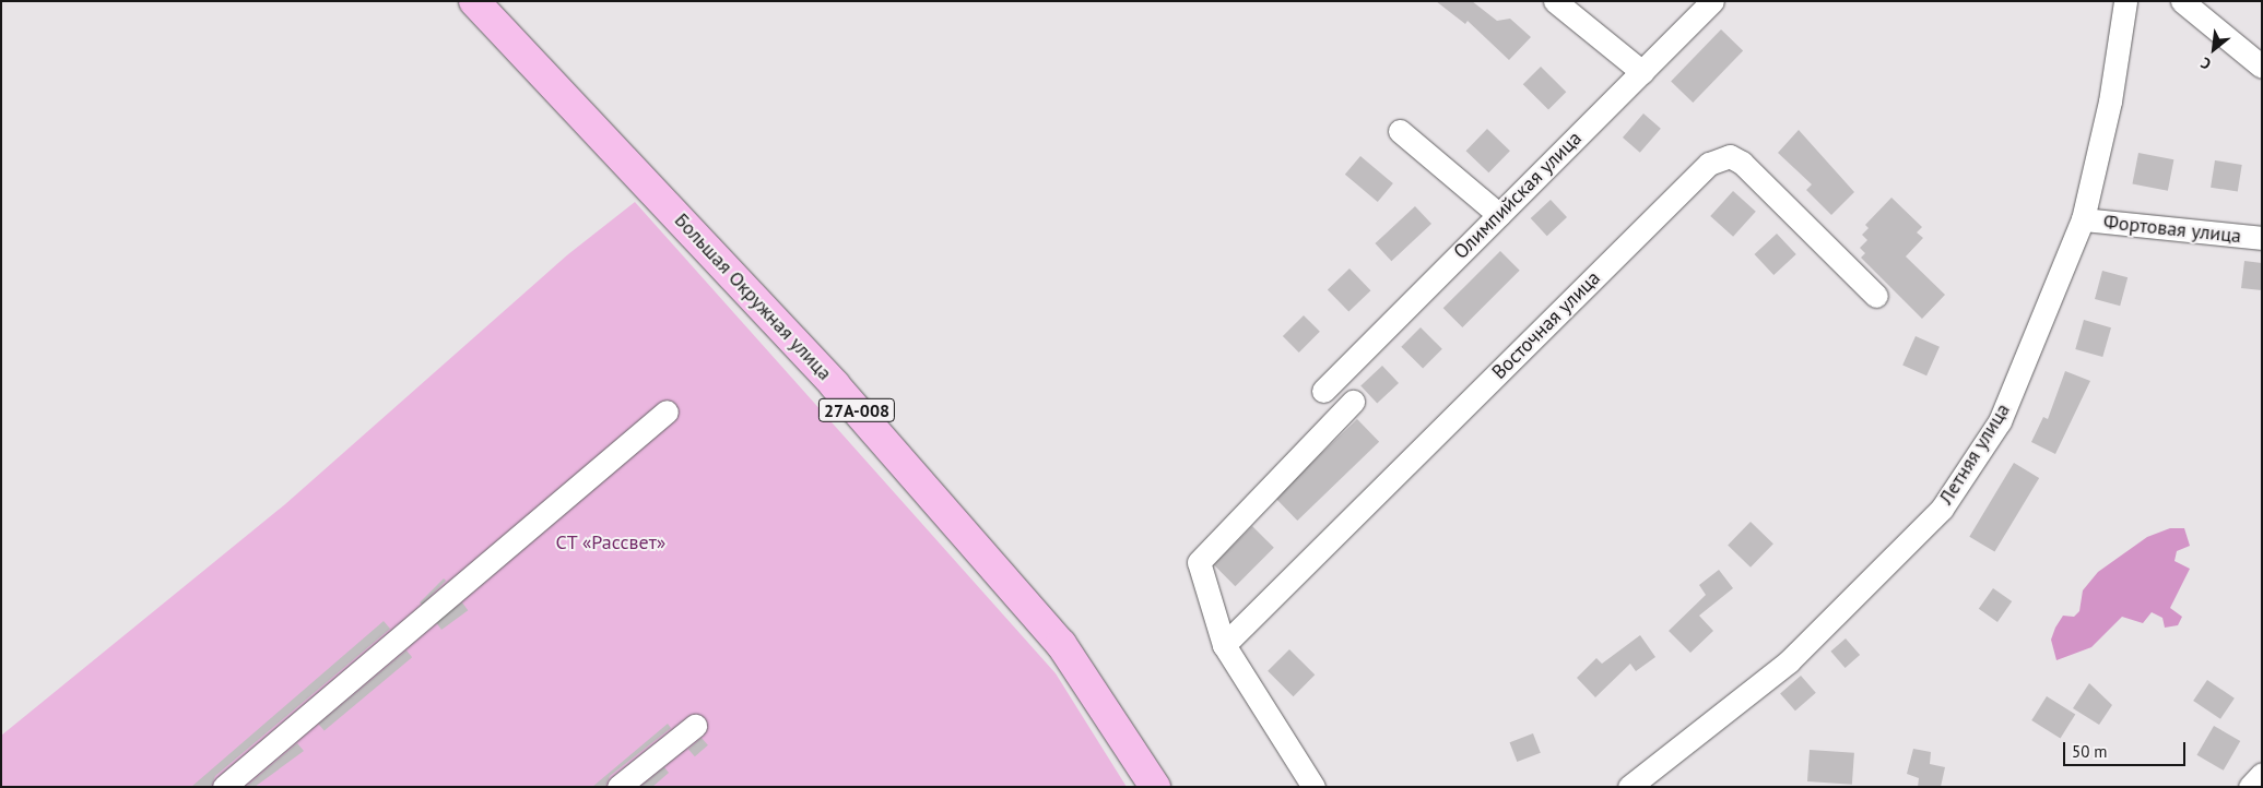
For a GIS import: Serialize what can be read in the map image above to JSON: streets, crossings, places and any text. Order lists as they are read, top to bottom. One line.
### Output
{"streets":{"main road":["Большая Окружная улица","27А-008"],"street":["Олимпийская улица","Фортовая улица","Восточная улица","Летняя улица"]},"crossings":[["Фортовая улица","Летняя улица"]],"parks":["СТ «Рассвет»"],"scale_bar":"50 m","north":"bottom left"}
